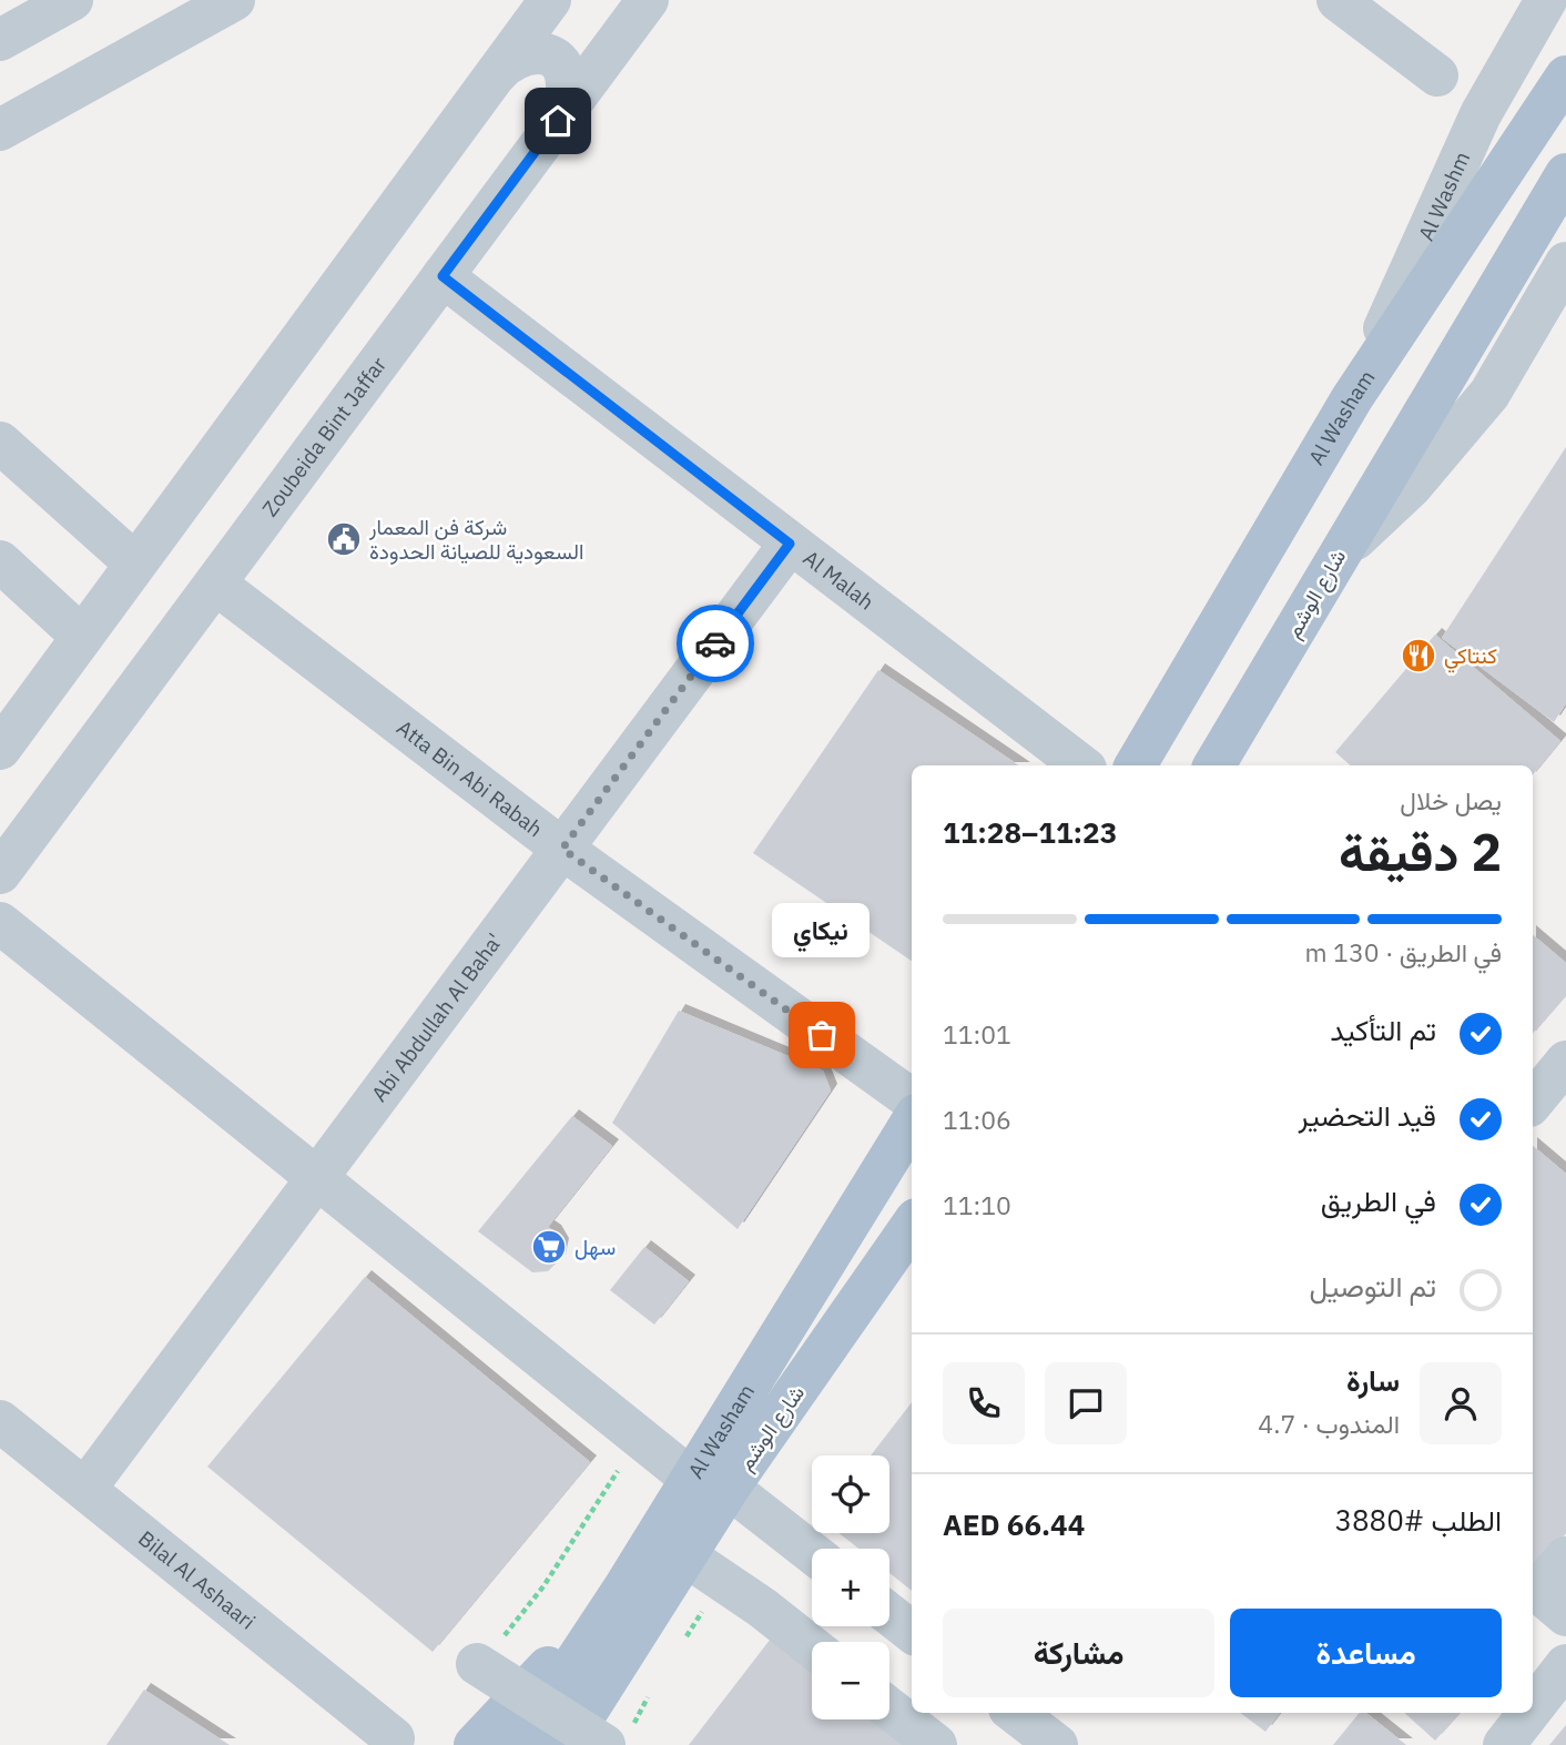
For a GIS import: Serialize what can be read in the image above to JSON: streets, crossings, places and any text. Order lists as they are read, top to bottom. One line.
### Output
{"streets":{"main road":["Al Washam","شارع الوشم"],"street":["Al Washm","Zoubeida Bint Jaffar","Al Malah","Atta Bin Abi Rabah","Abi Abdullah Al Baha'","Bilal Al Ashaari"]},"crossings":[["Al Washm","Al Washam"],["Al Washam","شارع الوشم"],["Zoubeida Bint Jaffar","Al Malah"],["Zoubeida Bint Jaffar","Atta Bin Abi Rabah"],["Al Malah","Abi Abdullah Al Baha'"],["Atta Bin Abi Rabah","Abi Abdullah Al Baha'"],["Abi Abdullah Al Baha'","Bilal Al Ashaari"]],"places":{"public building":["شركة فن المعمار السعودية للصيانة الحدودة"],"restaurant":["كنتاكي"],"other":["نيكاي"],"supermarket":["سهل"]},"page":{"heading":["2 دقيقة","يصل خلال","11:23–11:28"],"panel":["سارة","المندوب · 4.7","الطلب #3880","AED 66.44"],"bar":"في الطريق · 130 m","bubble":"نيكاي","list":[["تم التأكيد","11:01"],["قيد التحضير","11:06"],["في الطريق","11:10"],"تم التوصيل"],"map_buttons":["+","−"],"buttons":["مساعدة","مشاركة"]}}
